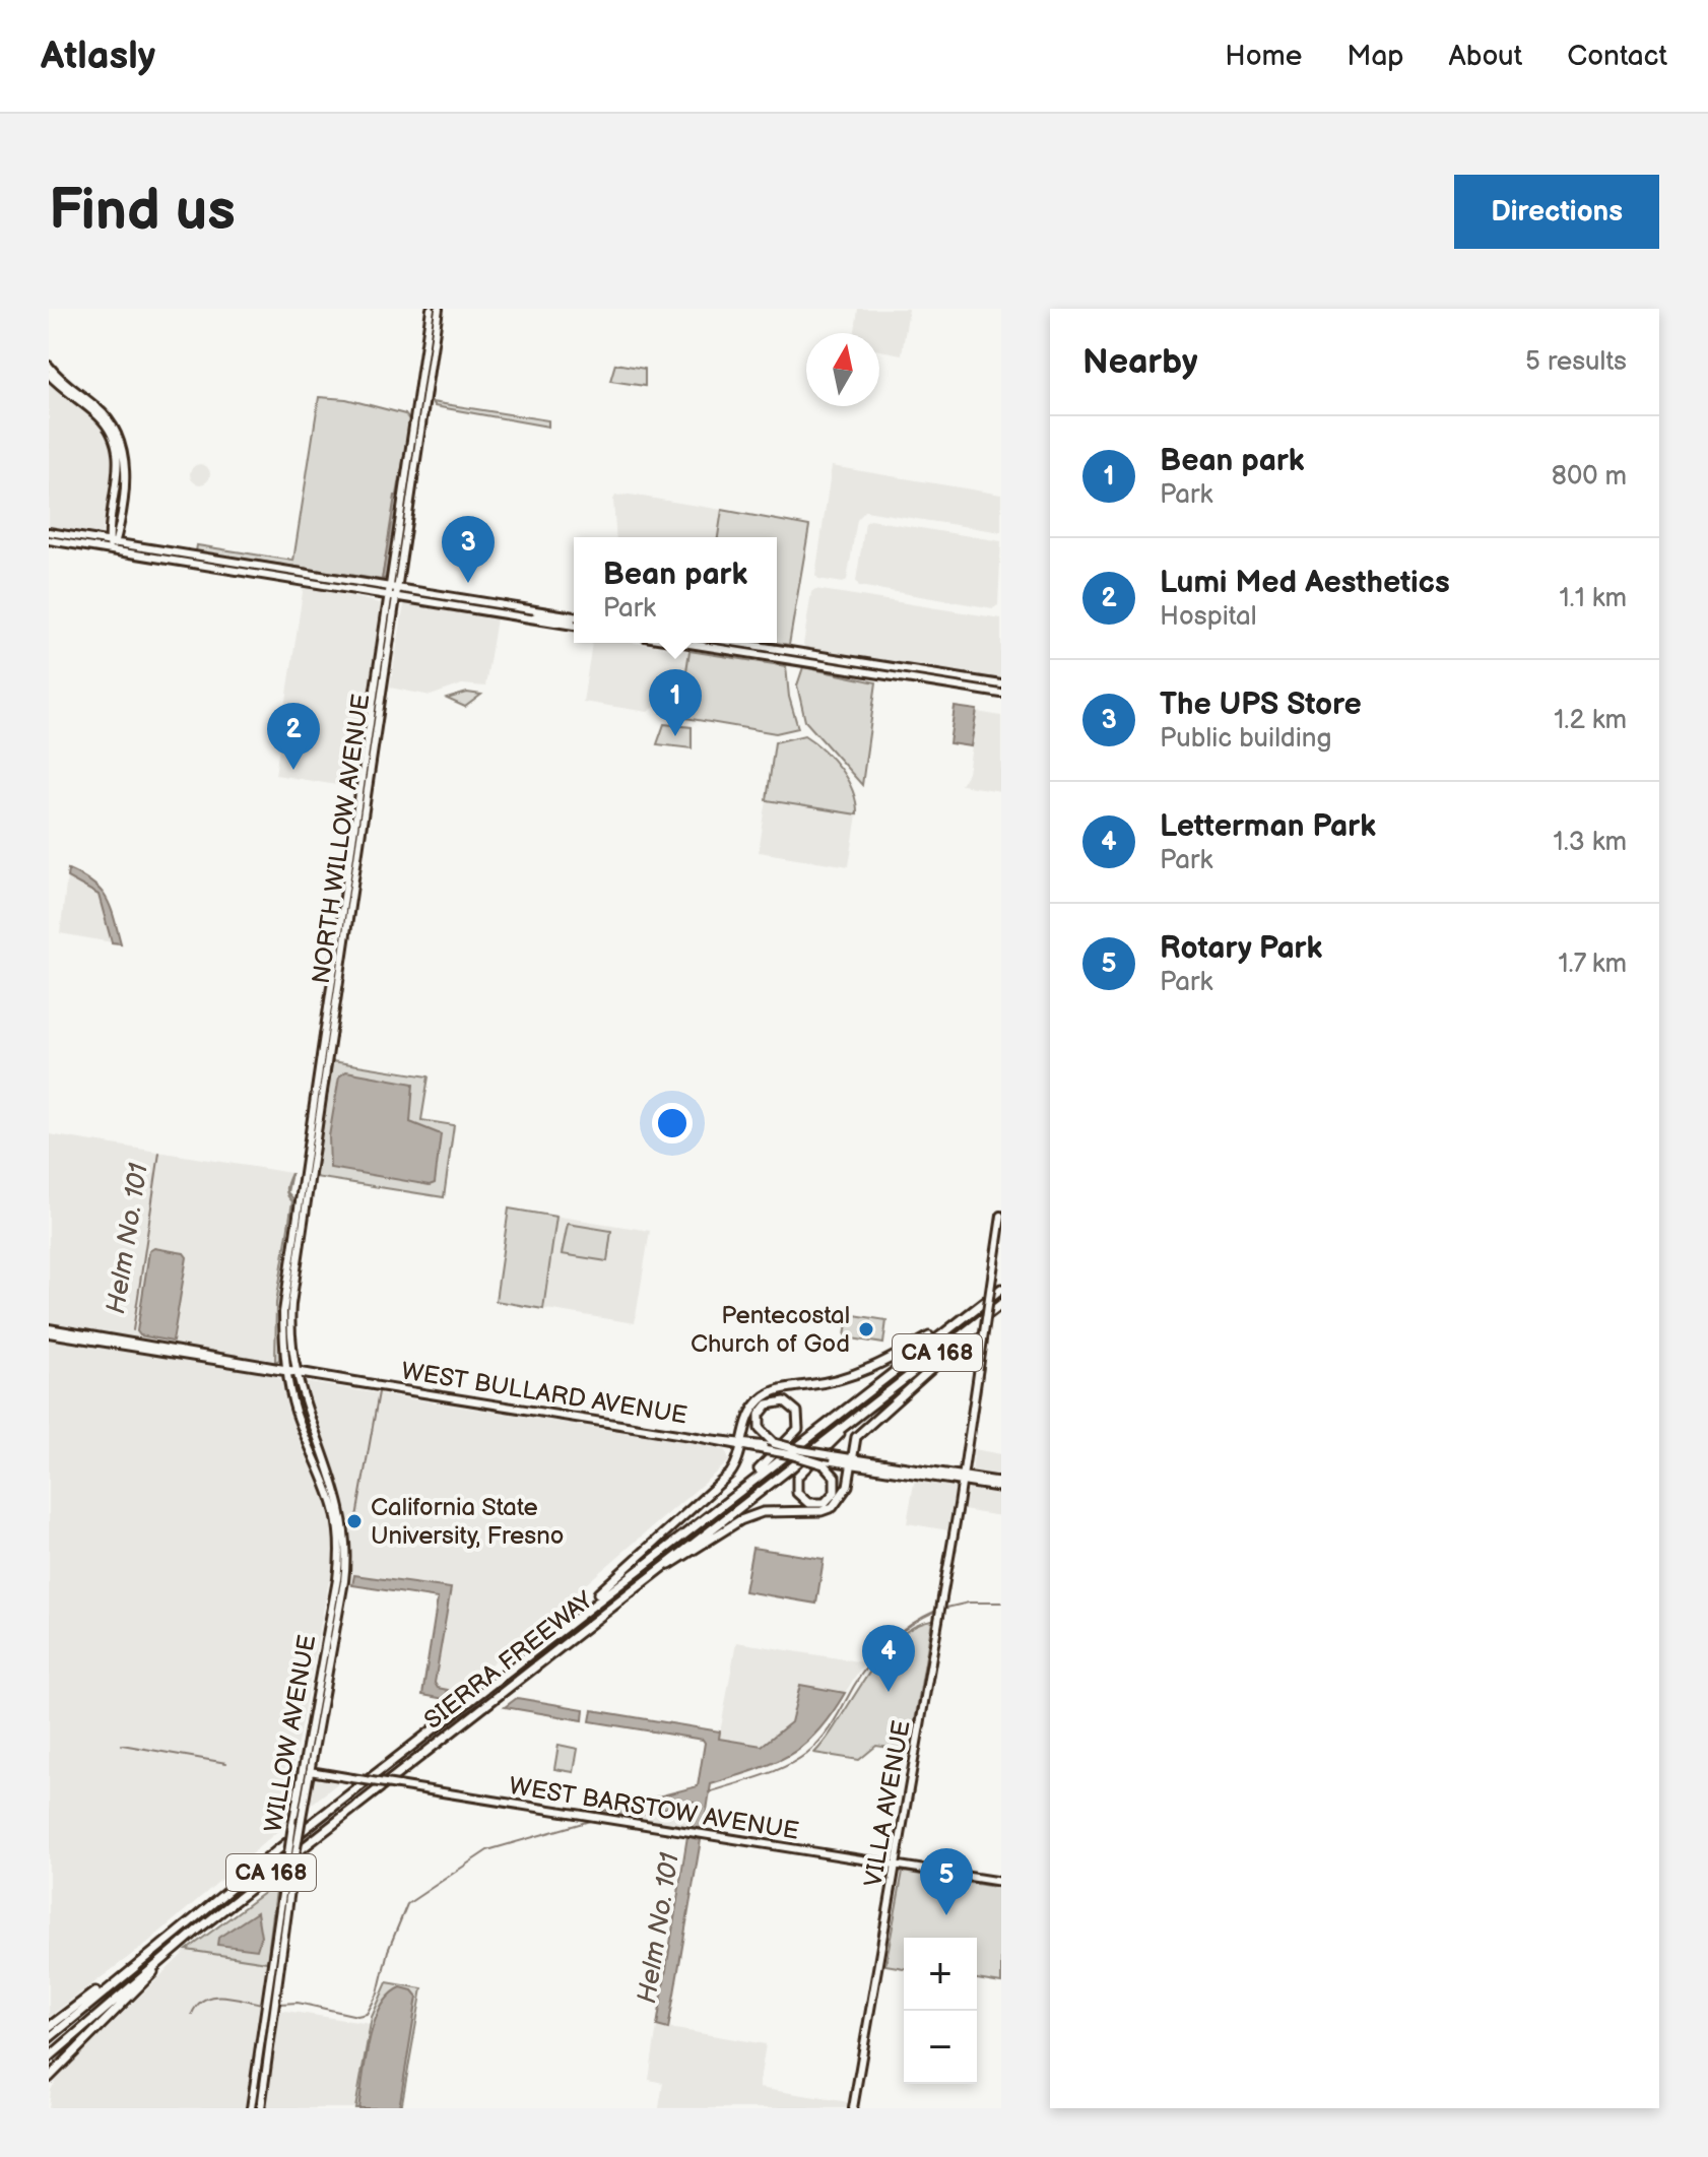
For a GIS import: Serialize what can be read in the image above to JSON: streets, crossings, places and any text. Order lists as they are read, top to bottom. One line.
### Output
{"streets":{"highway":["CA 168","SIERRA FREEWAY"],"main road":["NORTH WILLOW AVENUE","WEST BULLARD AVENUE","WILLOW AVENUE","VILLA AVENUE","WEST BARSTOW AVENUE"]},"crossings":[["NORTH WILLOW AVENUE","WEST BULLARD AVENUE"],["NORTH WILLOW AVENUE","WILLOW AVENUE"],["WEST BULLARD AVENUE","WILLOW AVENUE"],["WILLOW AVENUE","WEST BARSTOW AVENUE"],["VILLA AVENUE","WEST BARSTOW AVENUE"]],"water":["Helm No. 101"],"places":["Pentecostal Church of God","California State University, Fresno"],"north":"top","page":{"header":"Atlasly","nav":["Home","Map","About","Contact"],"buttons":"Directions","title":"Find us","heading":["Nearby","5 results"],"list":[{"mark":"1","name":"Bean park","note":"Park","value":"800 m"},{"mark":"2","name":"Lumi Med Aesthetics","note":"Hospital","value":"1.1 km"},{"mark":"3","name":"The UPS Store","note":"Public building","value":"1.2 km"},{"mark":"4","name":"Letterman Park","note":"Park","value":"1.3 km"},{"mark":"5","name":"Rotary Park","note":"Park","value":"1.7 km"}],"pins":["3","1","2","4","5"],"popup":["Bean park","Park"],"map_buttons":["+","−"]}}
